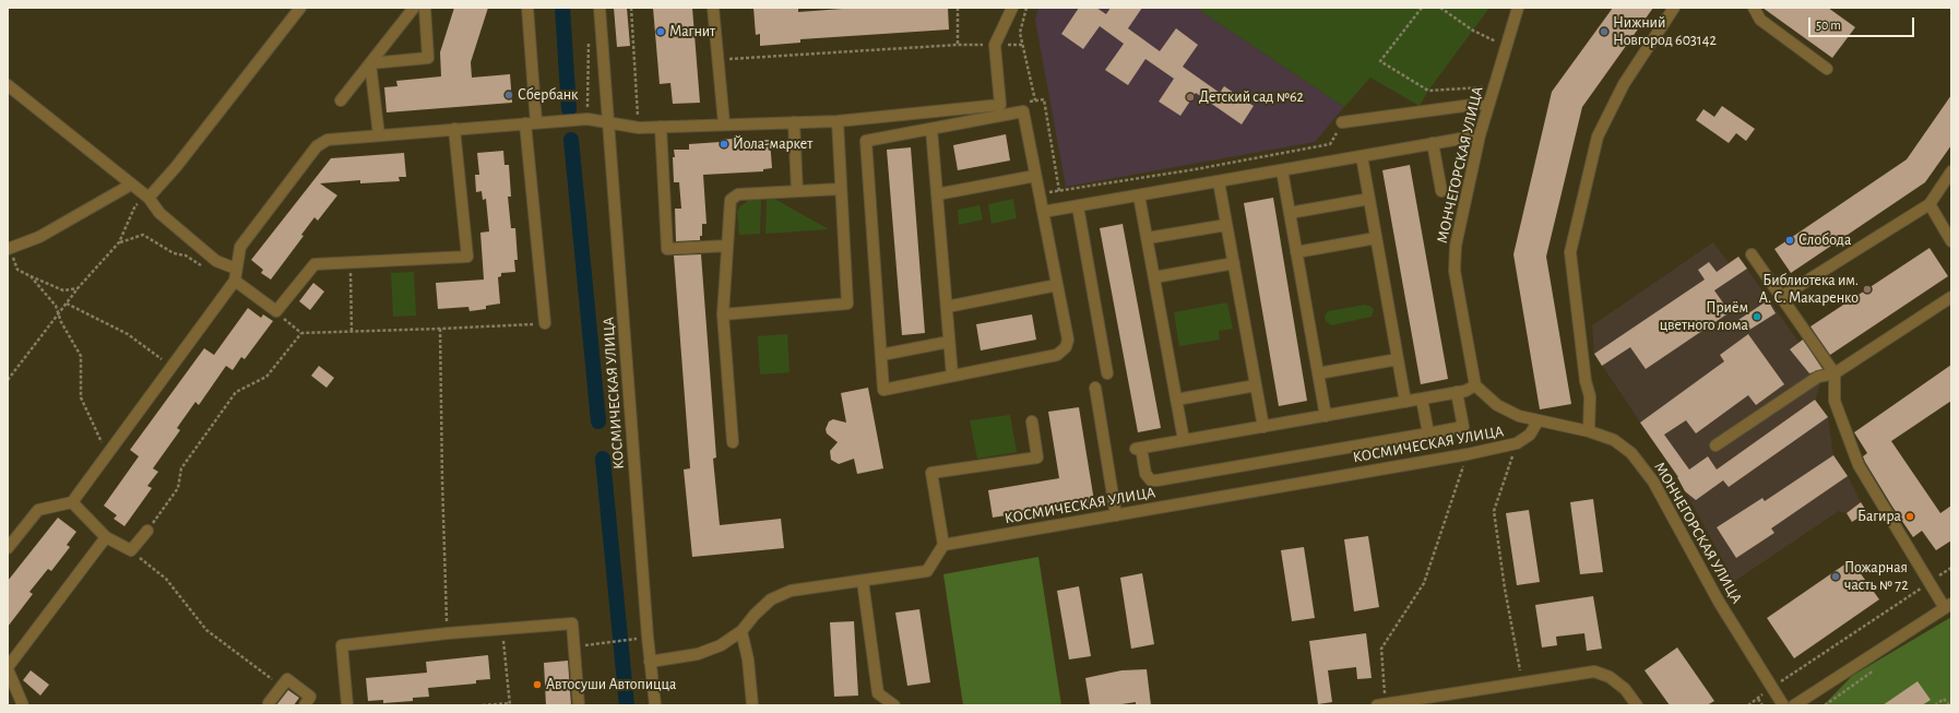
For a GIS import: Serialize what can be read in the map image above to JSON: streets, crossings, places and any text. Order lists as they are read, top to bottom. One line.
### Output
{"streets":{"street":["МОНЧЕГОРСКАЯ УЛИЦА","КОСМИЧЕСКАЯ УЛИЦА"]},"crossings":[["МОНЧЕГОРСКАЯ УЛИЦА","КОСМИЧЕСКАЯ УЛИЦА"]],"places":["Магнит","Нижний Новгород 603142","Сбербанк","Детский сад №62","Йола-маркет","Слобода","Библиотека им. А. С. Макаренко","Приём цветного лома","Багира","Пожарная часть № 72","Автосуши Автопицца"],"scale_bar":"50 m"}
